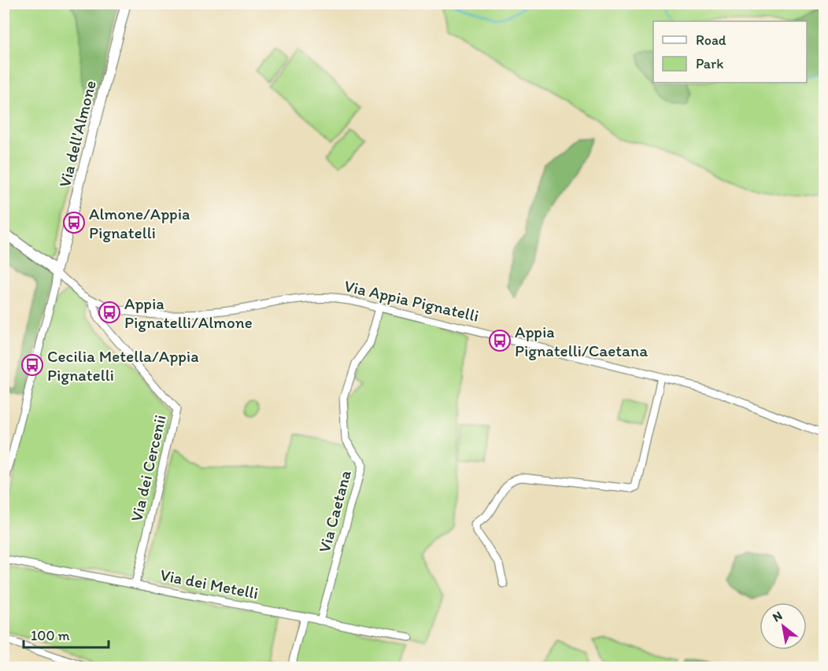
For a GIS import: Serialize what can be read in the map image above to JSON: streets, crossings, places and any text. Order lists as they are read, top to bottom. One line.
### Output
{"streets":{"main road":["Via dell'Almone","Via Appia Pignatelli"],"street":["Via dei Cercenii","Via Caetana","Via dei Metelli"]},"crossings":[["Via dell'Almone","Via Appia Pignatelli"],["Via Appia Pignatelli","Via dei Cercenii"],["Via Appia Pignatelli","Via Caetana"],["Via dei Cercenii","Via dei Metelli"],["Via Caetana","Via dei Metelli"]],"places":{"bus stop":["Almone/Appia Pignatelli","Appia Pignatelli/Almone","Appia Pignatelli/Caetana","Cecilia Metella/Appia Pignatelli"]},"legend":["Road","Park"],"scale_bar":"100 m","north":"top left"}
